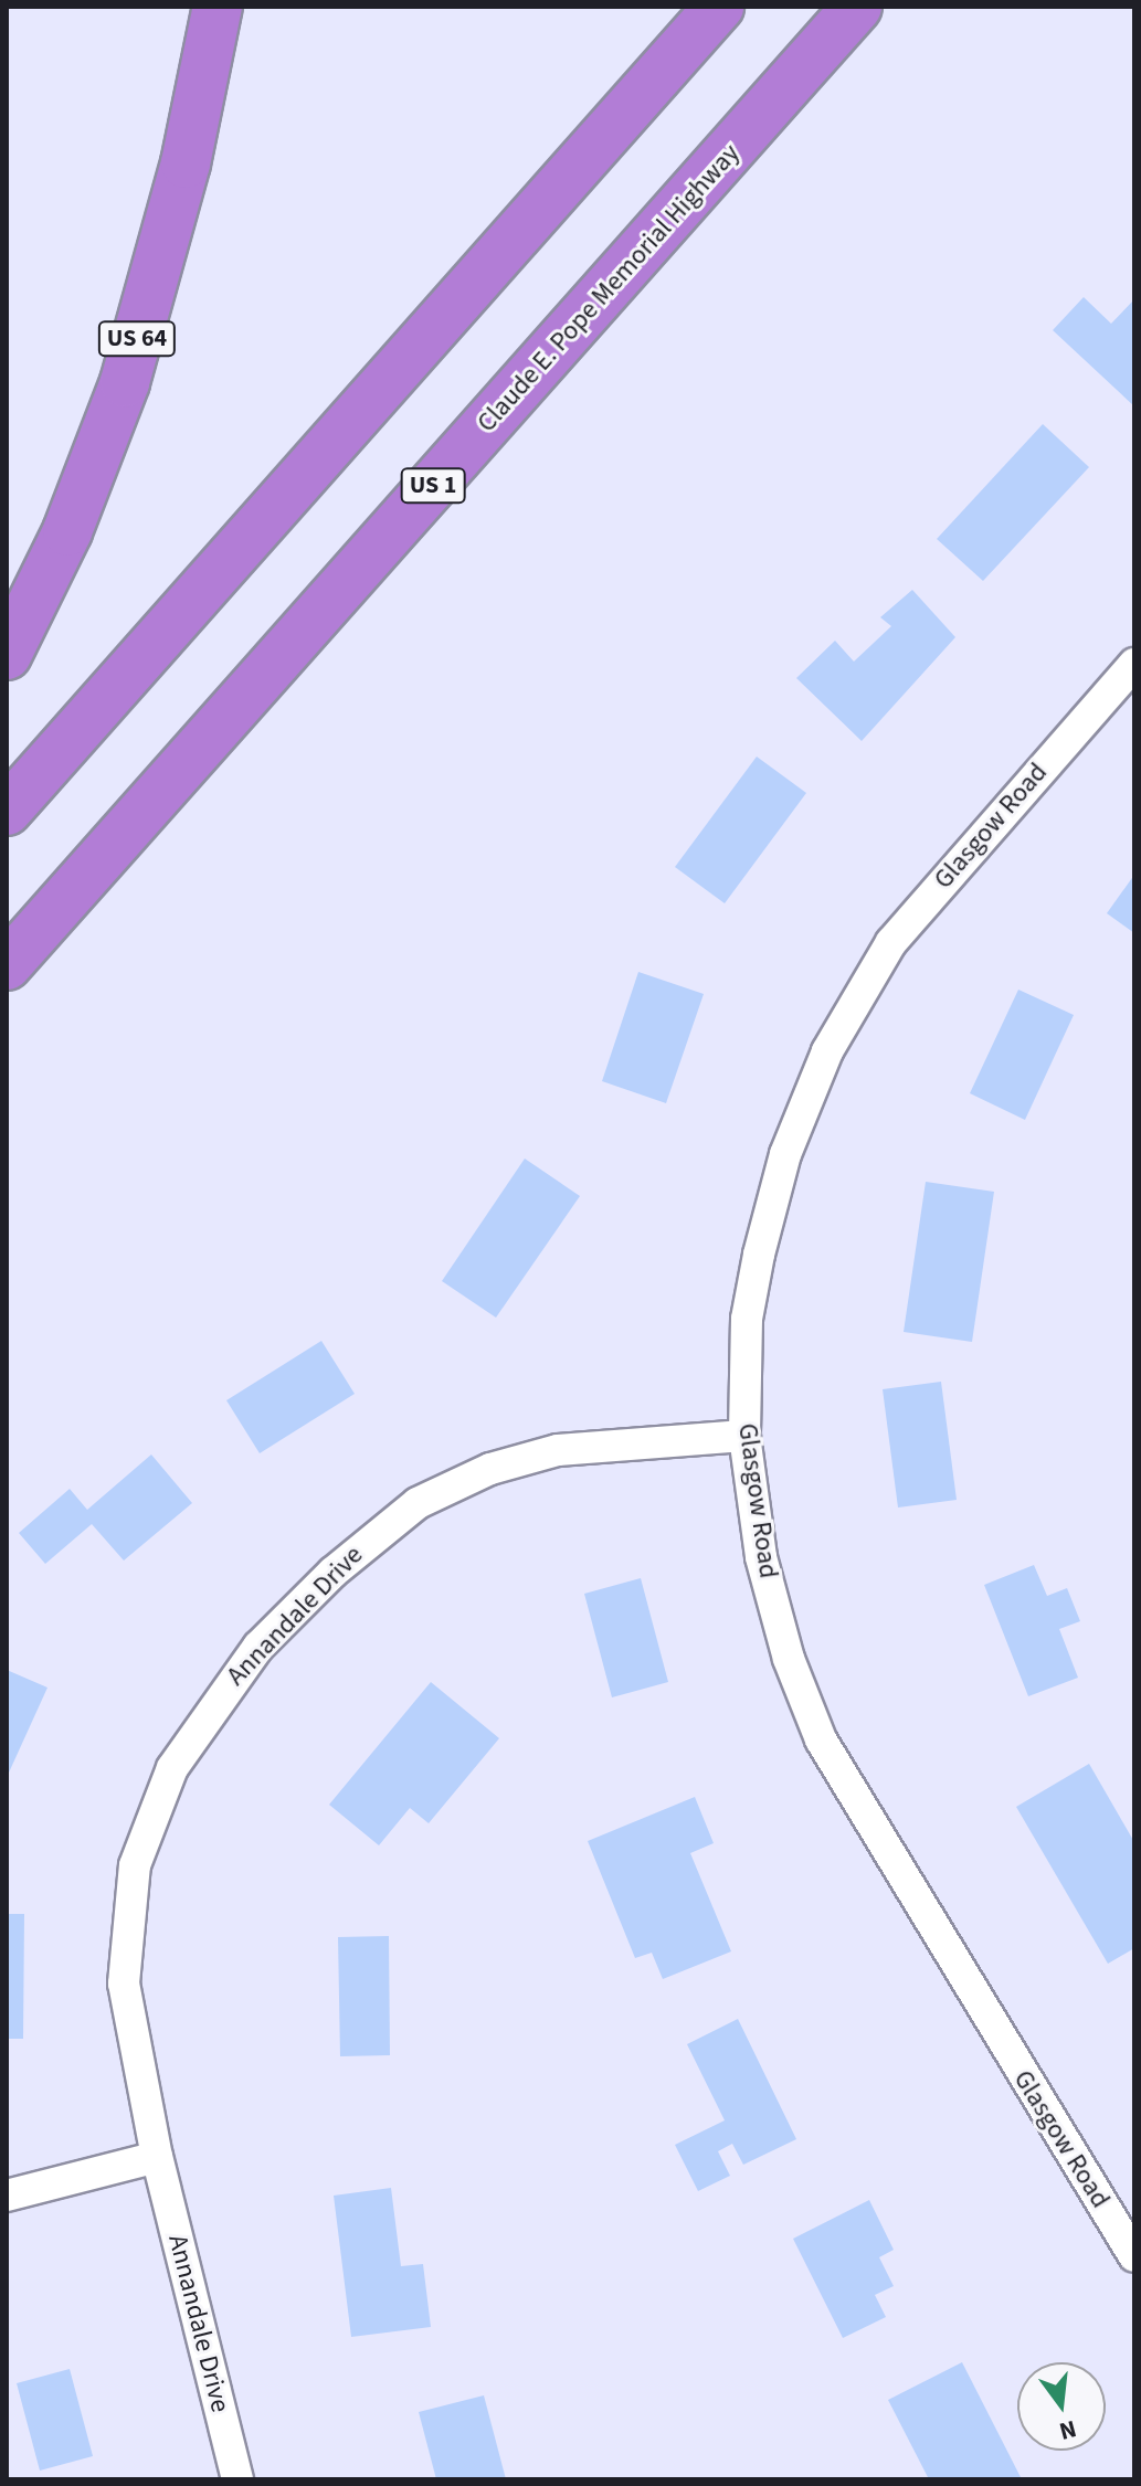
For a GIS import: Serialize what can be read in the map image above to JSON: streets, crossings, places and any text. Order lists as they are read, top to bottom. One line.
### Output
{"streets":{"highway":["Claude E. Pope Memorial Highway","US 64","US 1"],"street":["Glasgow Road","Annandale Drive"]},"crossings":[["Glasgow Road","Annandale Drive"]],"north":"bottom"}
